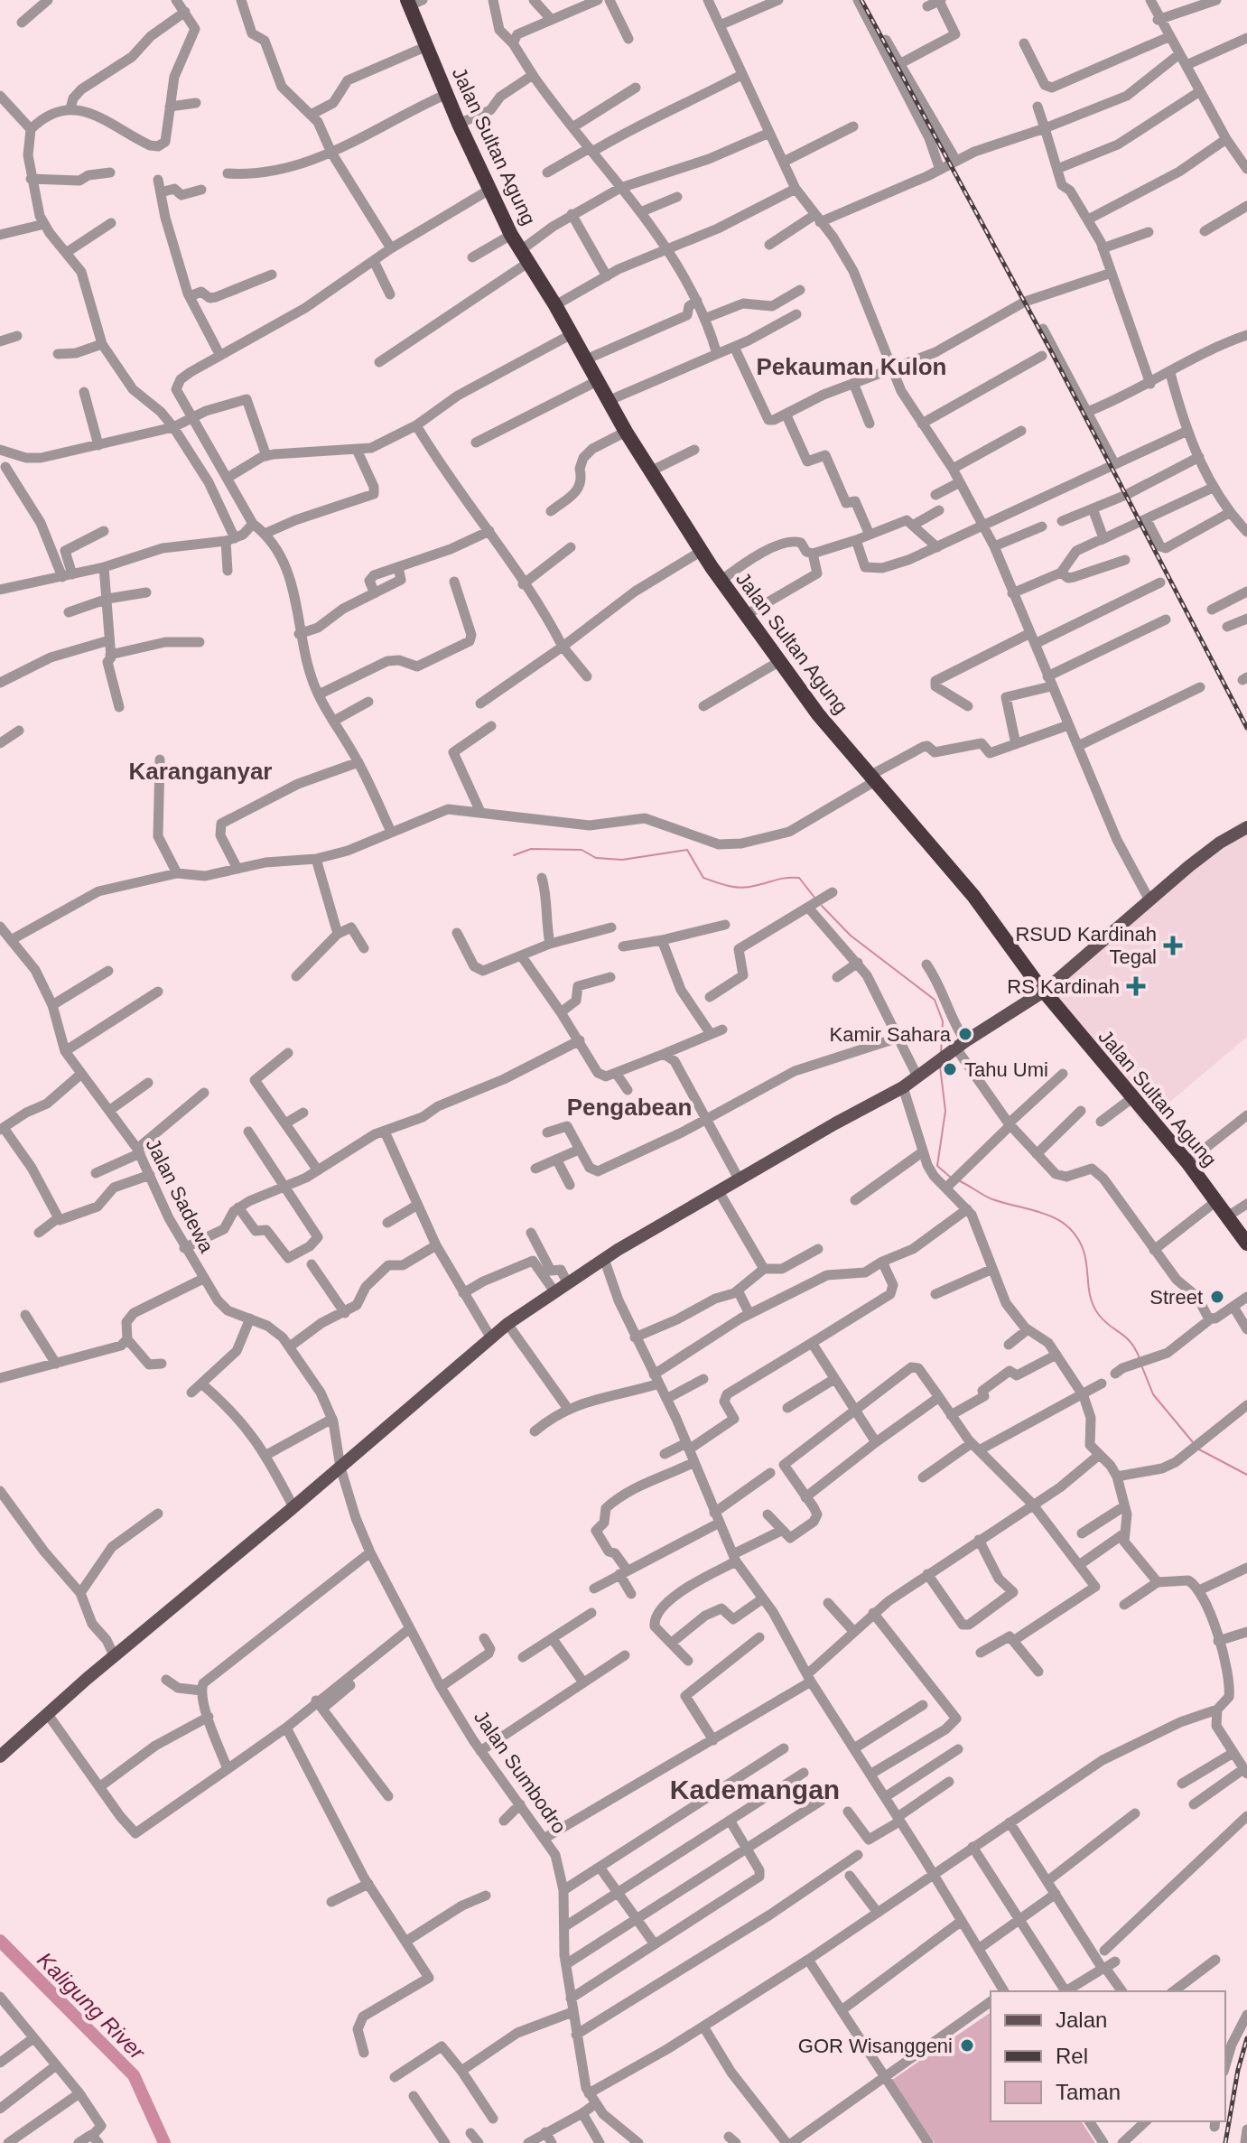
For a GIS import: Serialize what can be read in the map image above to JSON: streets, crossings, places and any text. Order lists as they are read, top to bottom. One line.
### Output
{"streets":{"highway":["Jalan Sultan Agung"],"street":["Jalan Sadewa","Jalan Sumbodro"]},"crossings":[["Jalan Sadewa","Jalan Sumbodro"]],"districts":["Pekauman Kulon","Karanganyar","Pengabean","Kademangan"],"water":["Kaligung River"],"places":{"health":["RSUD Kardinah Tegal","RS Kardinah"],"other":["Kamir Sahara","Tahu Umi","Street","GOR Wisanggeni"]},"legend":["Jalan","Rel","Taman"]}
